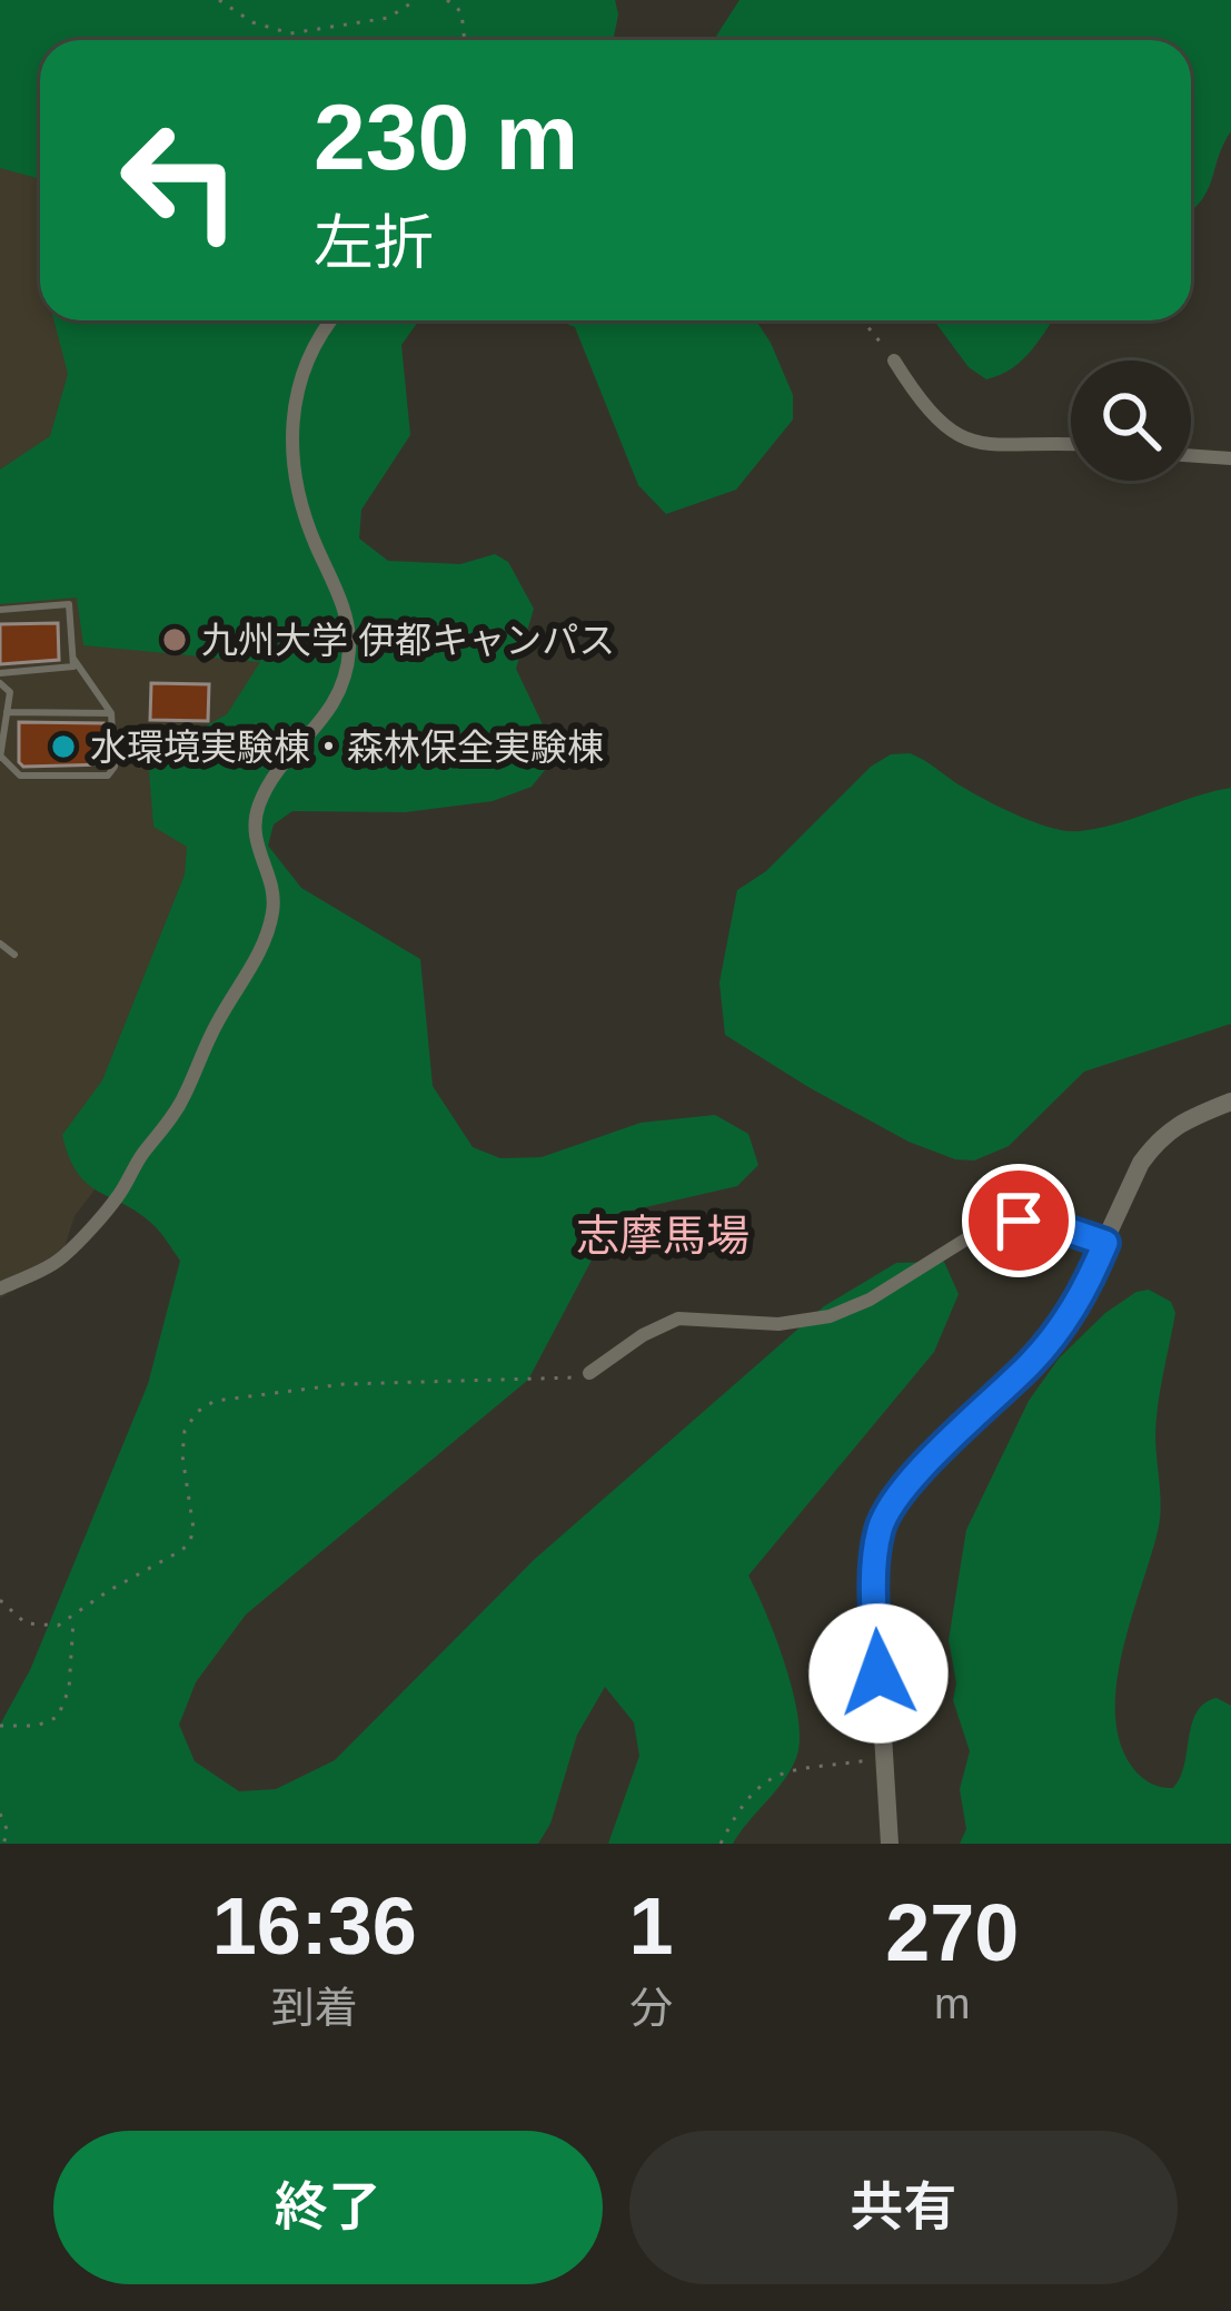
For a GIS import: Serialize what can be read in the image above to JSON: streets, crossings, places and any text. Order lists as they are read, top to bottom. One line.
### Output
{"districts":["志摩馬場"],"places":["九州大学 伊都キャンパス","水環境実験棟・森林保全実験棟"],"page":{"turn":["230 m","左折"],"eta":["16:36","到着","1","分","270","m"],"buttons":["終了","共有"]}}
